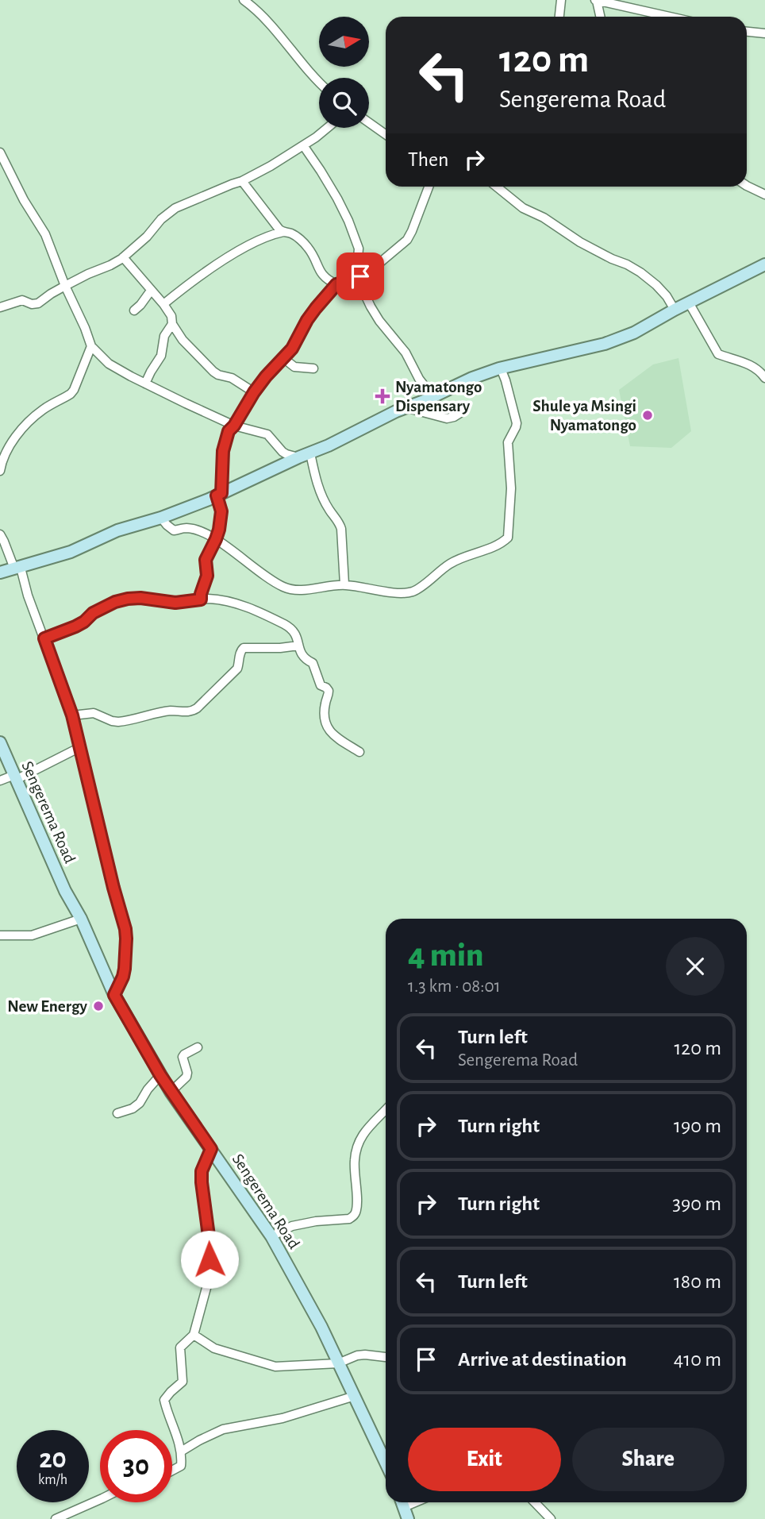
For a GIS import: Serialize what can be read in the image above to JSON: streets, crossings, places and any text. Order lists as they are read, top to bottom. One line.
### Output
{"streets":{"main road":["Sengerema Road"]},"places":{"health":["Nyamatongo Dispensary"],"other":["Shule ya Msingi Nyamatongo","New Energy"]},"north":"right","page":{"turn":["120 m","Sengerema Road"],"then":"Then","heading":["4 min","1.3 km · 08:01"],"list":[{"name":"Turn left","note":"Sengerema Road","value":"120 m"},{"name":"Turn right","value":"190 m"},{"name":"Turn right","value":"390 m"},{"name":"Turn left","value":"180 m"},{"name":"Arrive at destination","value":"410 m"}],"buttons":["Exit","Share"],"speed":"20 km/h","limit":"30"}}
